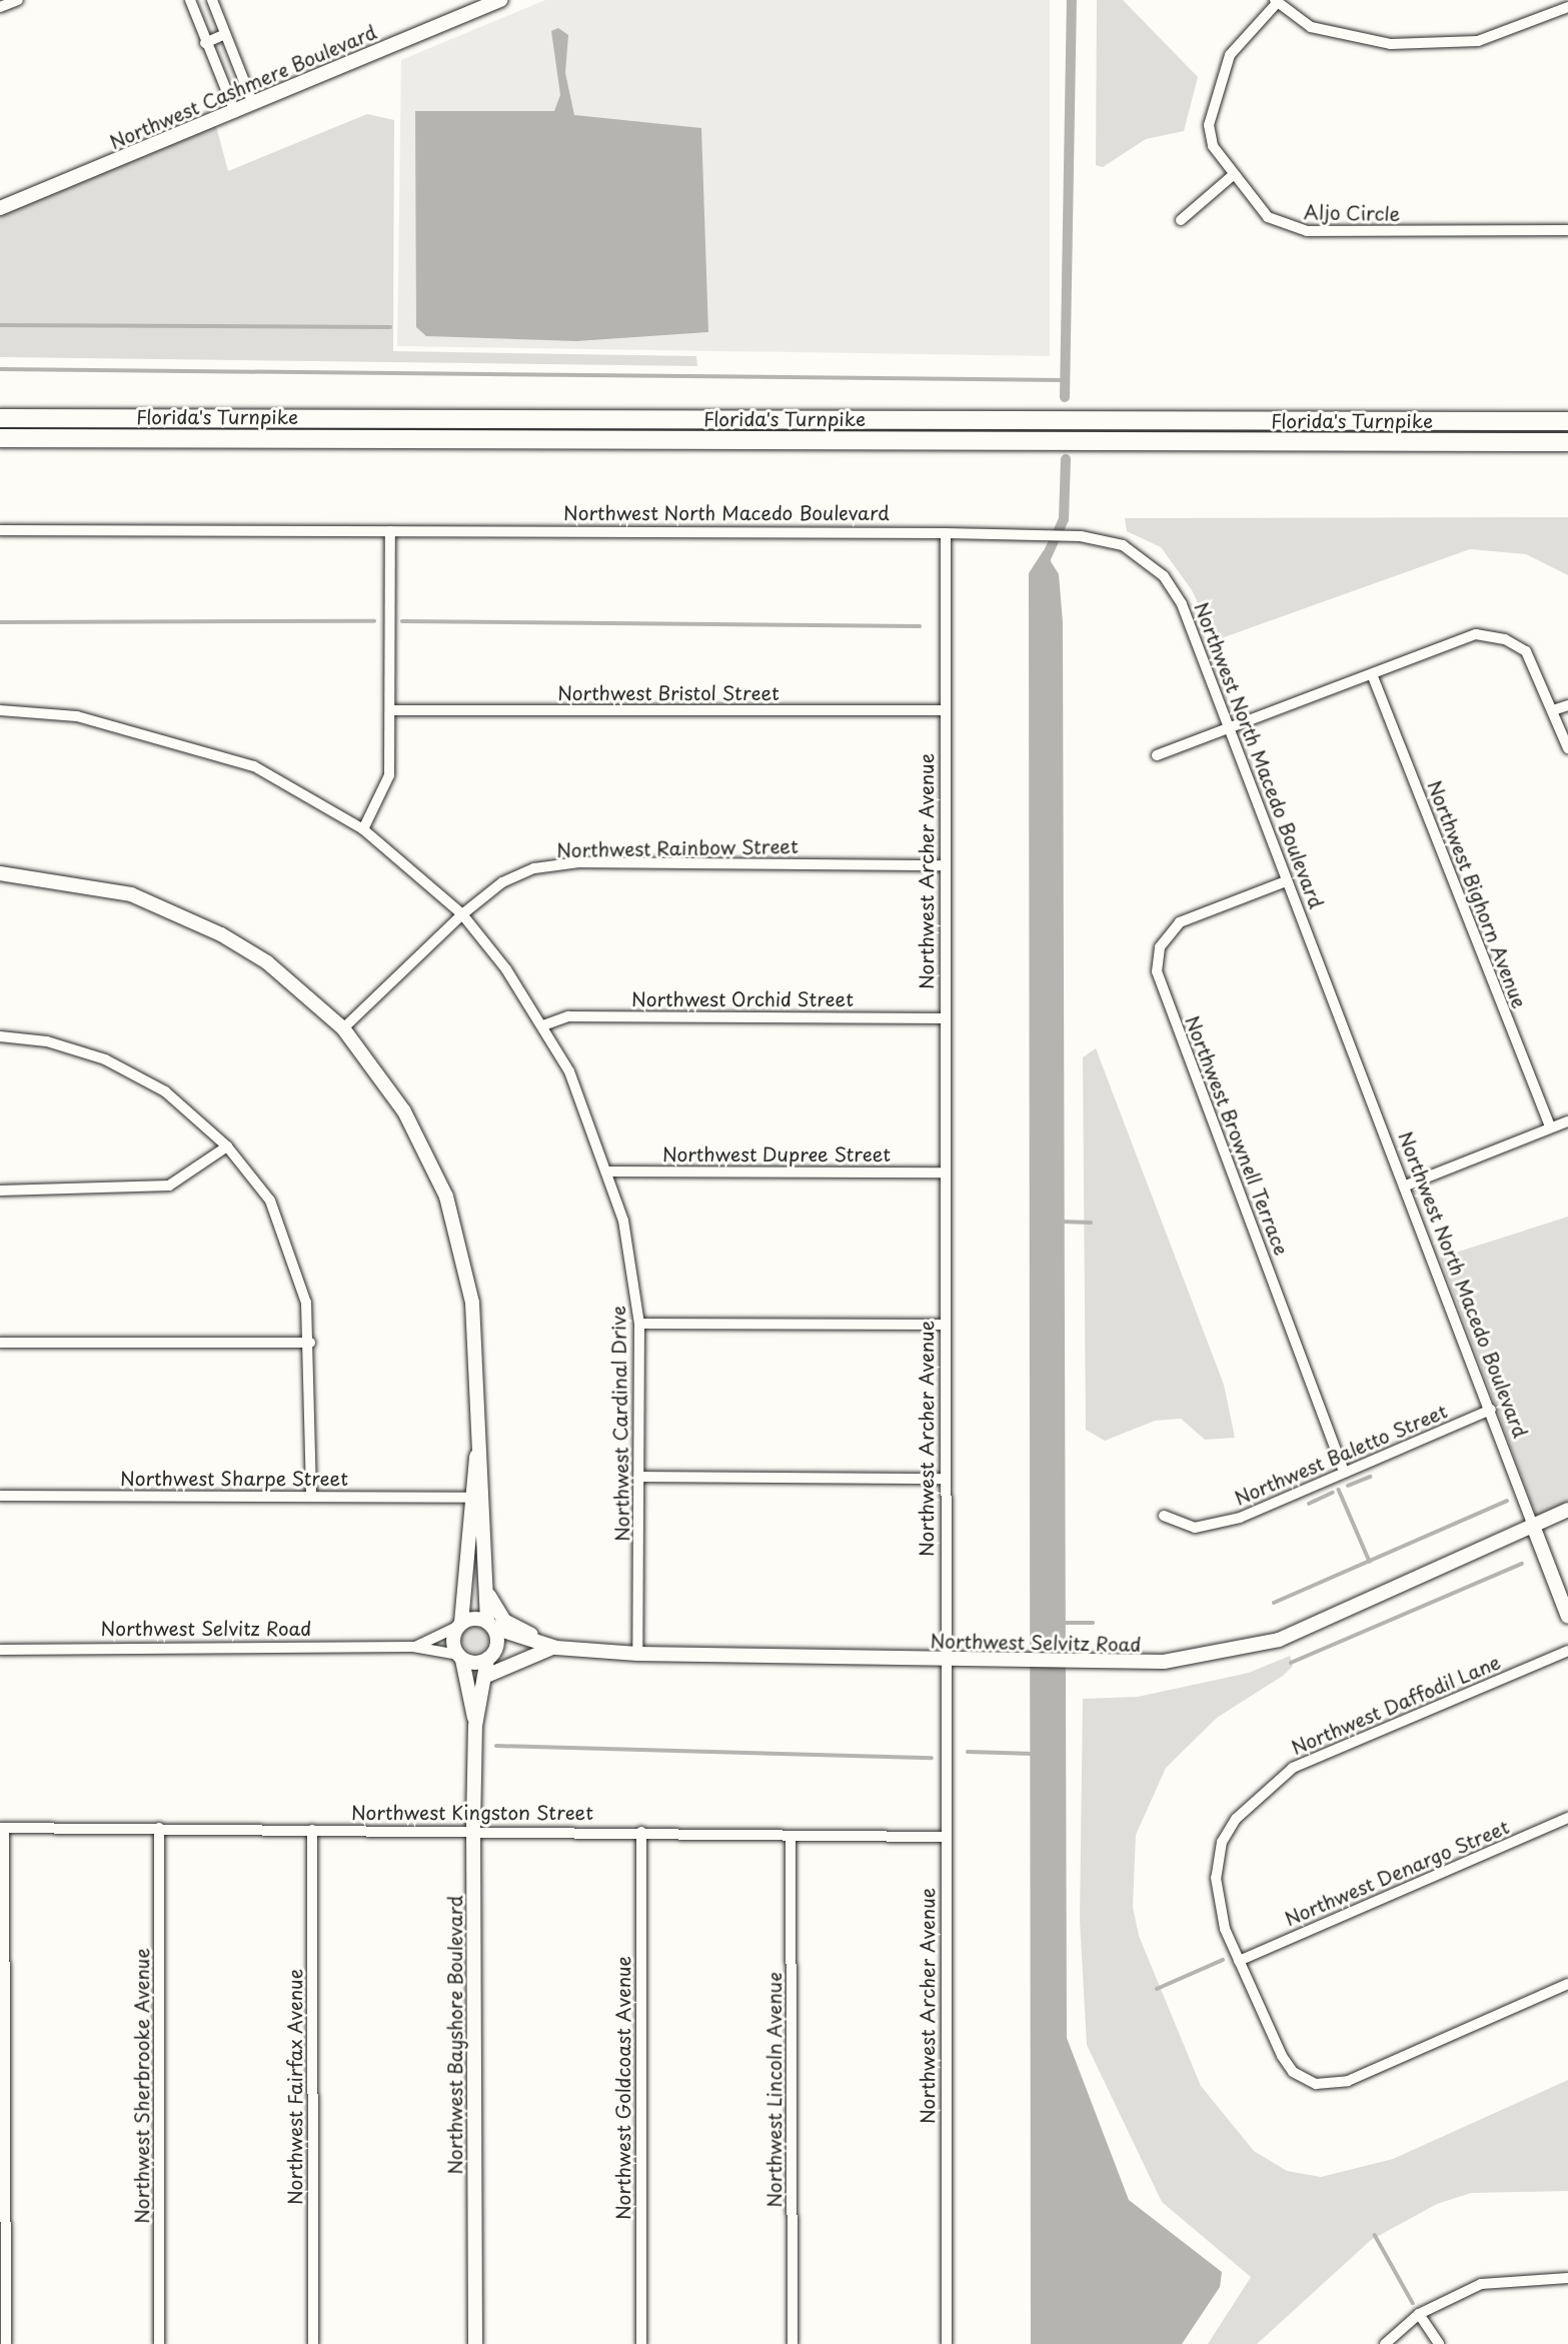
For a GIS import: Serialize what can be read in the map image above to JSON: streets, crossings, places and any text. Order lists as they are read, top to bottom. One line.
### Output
{"streets":{"highway":["Florida's Turnpike"],"main road":["Northwest Cashmere Boulevard","Northwest North Macedo Boulevard","Northwest Selvitz Road","Northwest Bayshore Boulevard"],"street":["Aljo Circle","Northwest Bristol Street","Northwest Rainbow Street","Northwest Archer Avenue","Northwest Bighorn Avenue","Northwest Orchid Street","Northwest Brownell Terrace","Northwest Dupree Street","Northwest Cardinal Drive","Northwest Baletto Street","Northwest Sharpe Street","Northwest Daffodil Lane","Northwest Kingston Street","Northwest Denargo Street","Northwest Sherbrooke Avenue","Northwest Fairfax Avenue","Northwest Goldcoast Avenue","Northwest Lincoln Avenue"]},"crossings":[["Northwest North Macedo Boulevard","Northwest Archer Avenue"],["Northwest North Macedo Boulevard","Northwest Brownell Terrace"],["Northwest North Macedo Boulevard","Northwest Baletto Street"],["Northwest North Macedo Boulevard","Northwest Selvitz Road"],["Northwest Bristol Street","Northwest Archer Avenue"],["Northwest Rainbow Street","Northwest Archer Avenue"],["Northwest Rainbow Street","Northwest Cardinal Drive"],["Northwest Archer Avenue","Northwest Orchid Street"],["Northwest Archer Avenue","Northwest Dupree Street"],["Northwest Archer Avenue","Northwest Selvitz Road"],["Northwest Archer Avenue","Northwest Kingston Street"],["Northwest Orchid Street","Northwest Cardinal Drive"],["Northwest Brownell Terrace","Northwest Baletto Street"],["Northwest Dupree Street","Northwest Cardinal Drive"],["Northwest Cardinal Drive","Northwest Selvitz Road"],["Northwest Selvitz Road","Northwest Bayshore Boulevard"],["Northwest Daffodil Lane","Northwest Denargo Street"],["Northwest Kingston Street","Northwest Bayshore Boulevard"],["Northwest Kingston Street","Northwest Sherbrooke Avenue"],["Northwest Kingston Street","Northwest Fairfax Avenue"],["Northwest Kingston Street","Northwest Goldcoast Avenue"],["Northwest Kingston Street","Northwest Lincoln Avenue"]]}
